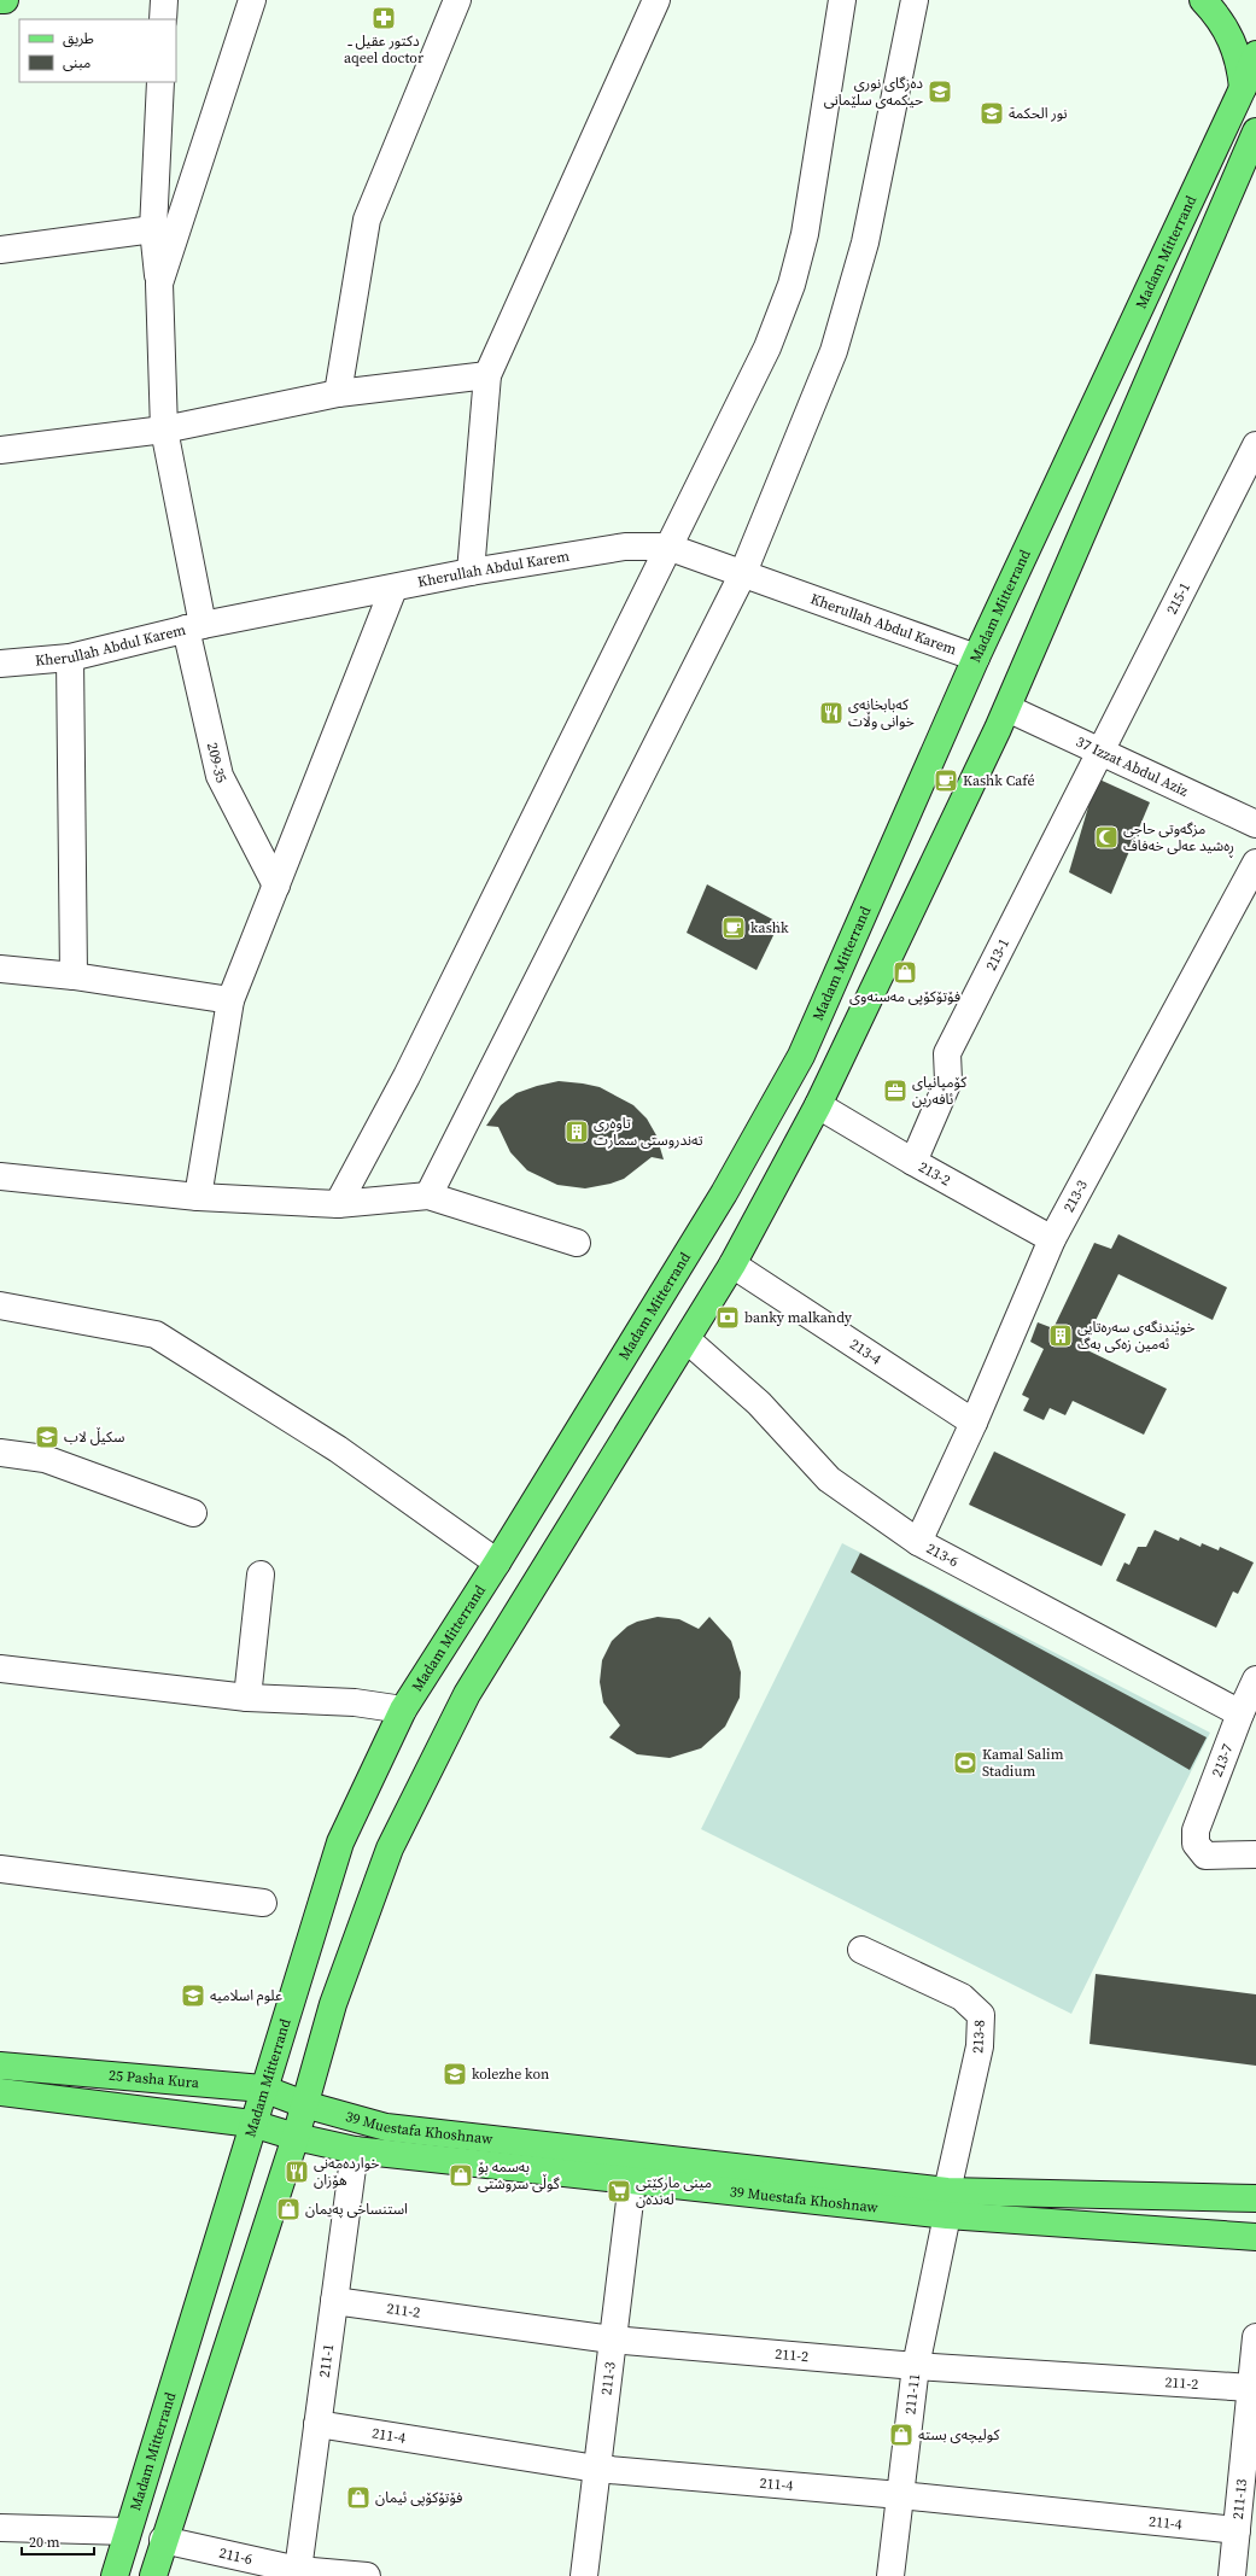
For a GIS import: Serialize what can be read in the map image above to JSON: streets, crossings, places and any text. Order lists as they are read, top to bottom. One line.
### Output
{"streets":{"main road":["Madam Mitterrand","25 Pasha Kura","39 Muestafa Khoshnaw"],"street":["Kherullah Abdul Karem","215-1","209-35","37 Izzat Abdul Aziz","213-1","213-2","213-3","213-4","213-6","213-7","213-8","211-2","211-1","211-3","211-11","211-4","211-13","211-6"]},"crossings":[["Madam Mitterrand","Kherullah Abdul Karem"],["Madam Mitterrand","25 Pasha Kura"],["Kherullah Abdul Karem","209-35"],["215-1","37 Izzat Abdul Aziz"],["215-1","213-1"],["37 Izzat Abdul Aziz","213-1"],["213-1","213-2"],["213-2","213-3"],["213-3","213-4"],["213-3","213-6"],["213-6","213-7"],["213-8","39 Muestafa Khoshnaw"],["213-8","211-11"],["25 Pasha Kura","39 Muestafa Khoshnaw"],["39 Muestafa Khoshnaw","211-1"],["39 Muestafa Khoshnaw","211-3"],["39 Muestafa Khoshnaw","211-11"],["211-2","211-1"],["211-2","211-3"],["211-2","211-11"],["211-2","211-13"],["211-1","211-4"],["211-1","211-6"],["211-3","211-4"],["211-11","211-4"],["211-4","211-13"]],"places":{"pharmacy":["دكتور عقيل ـ aqeel doctor"],"school or university":["دەزگای نوری حیکمەی سلێمانی","نور الحكمة","سكیڵ لاب","علوم اسلاميه","kolezhe kon"],"restaurant":["کەبابخانەی خوانی وڵات","خواردە‌مە‌نی ھۆزان"],"cafe":["Kashk Café","kashk"],"mosque":["مزگەوتی حاجی ڕەشید عەلی خەفاف"],"shop":["فۆتۆکۆپی مەسنەوی","بە‌سمە‌ بۆ گوڵی سروشتی","استنساخی پە‌یمان","كولیچە‌ی بستە","فۆتۆکۆپی ئیمان"],"office":["کۆمپانیای ئافەرین"],"building":["تاوەری تەندروستی سمارت","خوێندنگەی سەرەتایی ئەمین زەکی بەگ"],"bank":["banky malkandy"],"sports":["Kamal Salim Stadium"],"supermarket":["مینی ماركێتی لە‌ندە‌ن"]},"legend":["طريق","مبنى"],"scale_bar":"20 m"}
